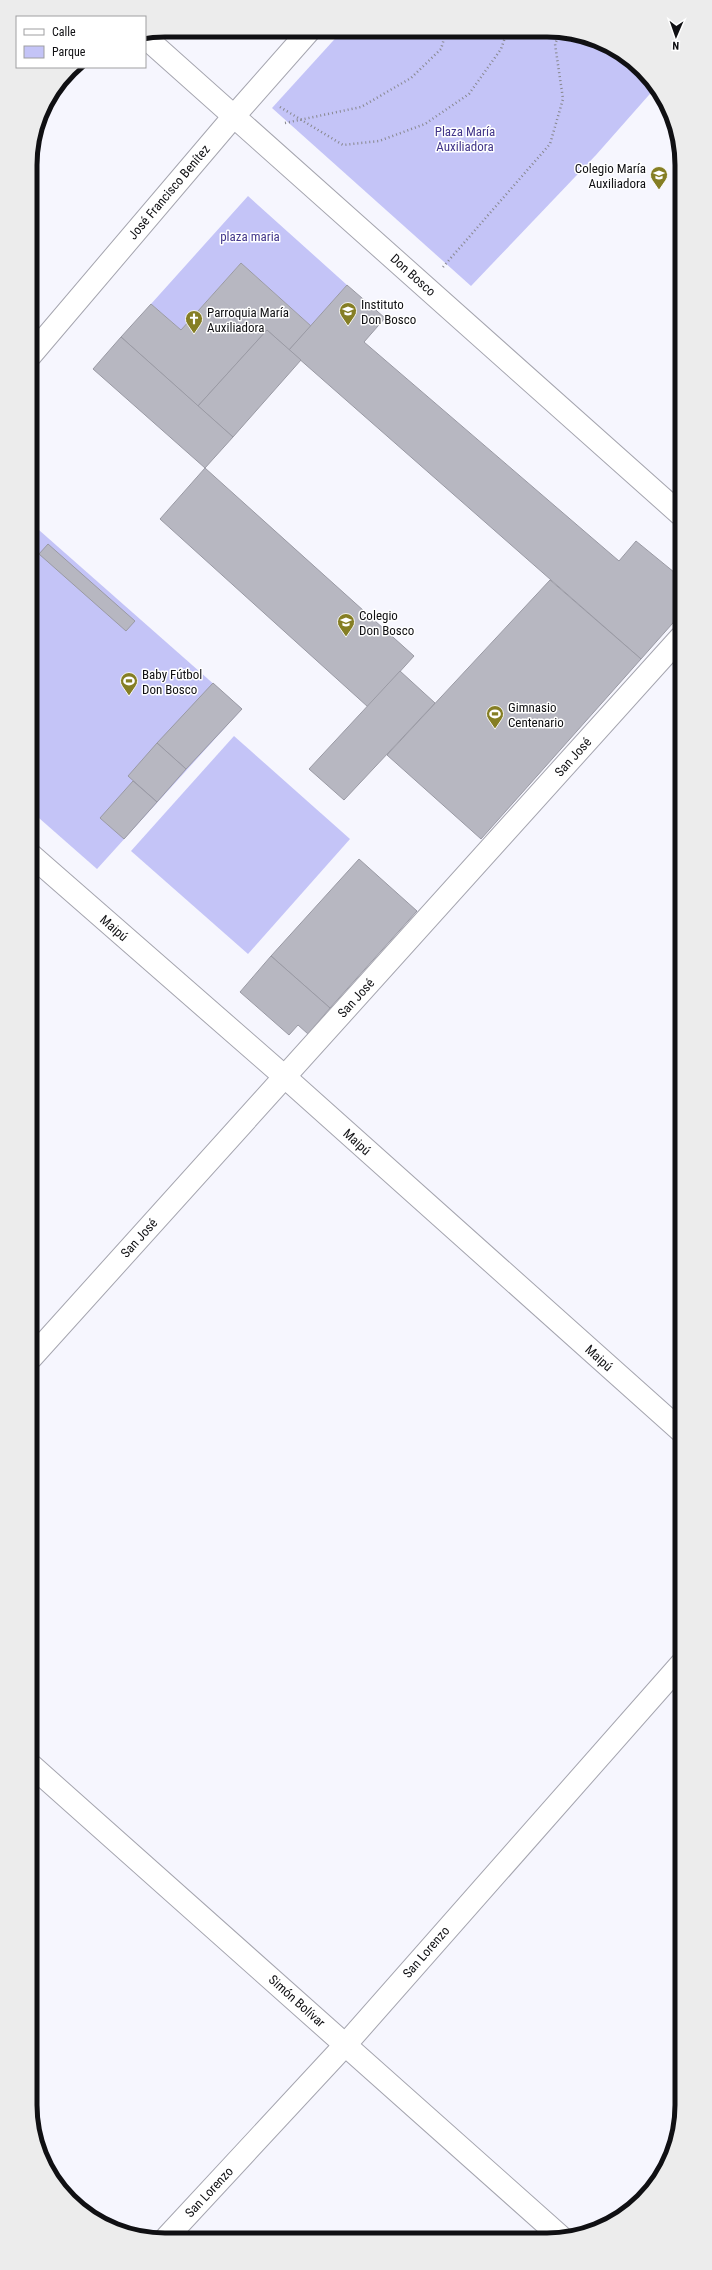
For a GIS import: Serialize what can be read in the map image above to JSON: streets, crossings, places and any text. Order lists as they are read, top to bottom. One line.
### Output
{"streets":{"street":["José Francisco Benítez","Don Bosco","San José","Maipú","San Lorenzo","Simón Bolívar"]},"crossings":[["José Francisco Benítez","Don Bosco"],["San José","Maipú"],["San Lorenzo","Simón Bolívar"]],"parks":["Plaza María Auxiliadora","plaza maria"],"places":{"school or university":["Colegio María Auxiliadora","Instituto Don Bosco","Colegio Don Bosco"],"church":["Parroquia María Auxiliadora"],"sports":["Baby Fútbol Don Bosco","Gimnasio Centenario"]},"legend":["Calle","Parque"],"north":"bottom"}
